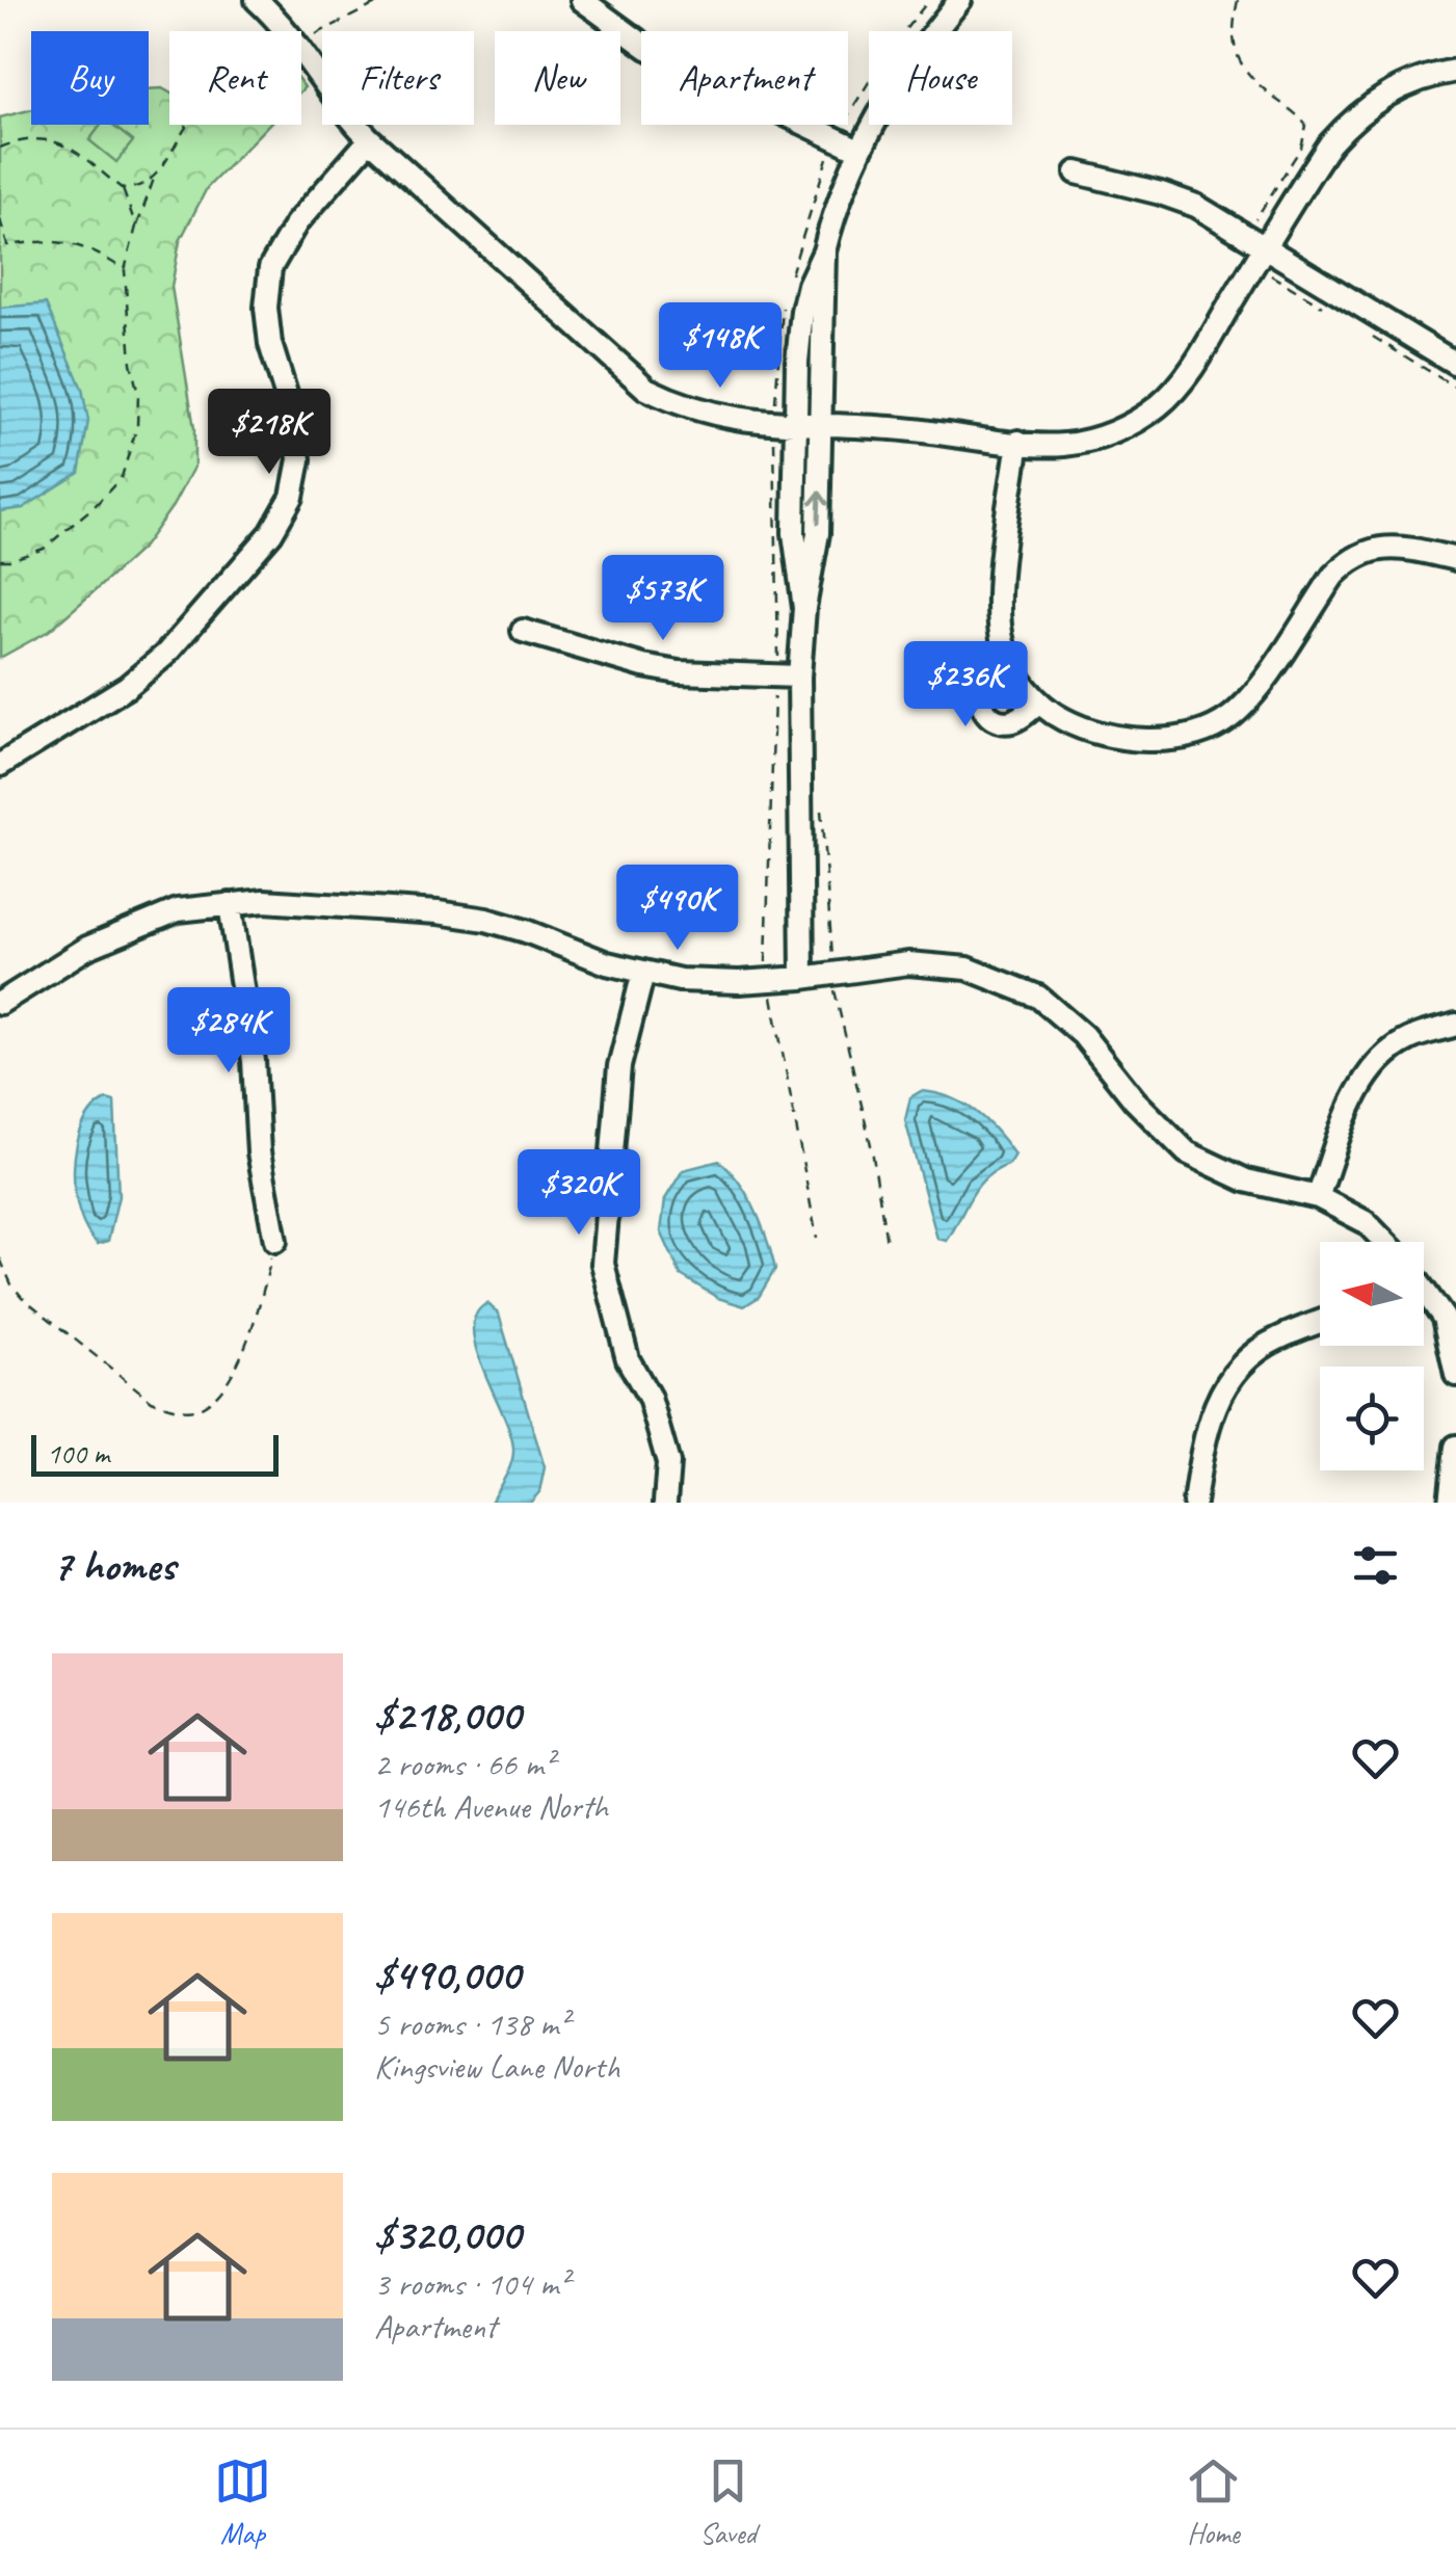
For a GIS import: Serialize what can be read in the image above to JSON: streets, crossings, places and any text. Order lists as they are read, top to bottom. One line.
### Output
{"scale_bar":"100 m","north":"left","page":{"chip":["Buy","Rent","Filters","New","Apartment","House"],"price":["$148K","$218K","$573K","$236K","$490K","$284K","$320K"],"scale":"100 m","heading":"7 homes","list":[{"name":"$218,000","note":"2 rooms · 66 m² · 146th Avenue North"},{"name":"$490,000","note":"5 rooms · 138 m² · Kingsview Lane North"},{"name":"$320,000","note":"3 rooms · 104 m² · Apartment"}],"tabs":["Map","Saved","Home"]}}
